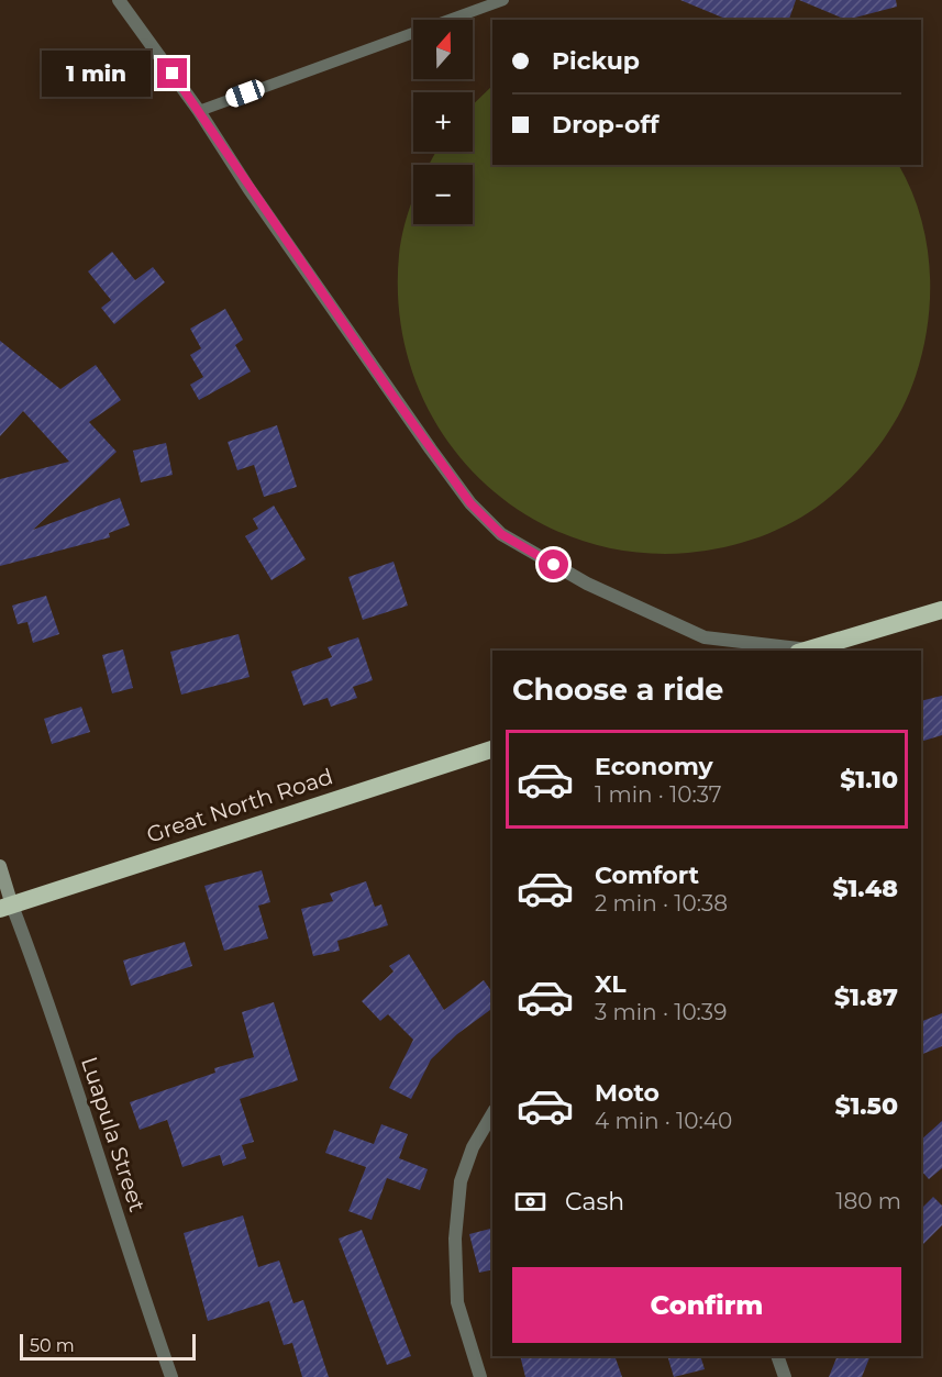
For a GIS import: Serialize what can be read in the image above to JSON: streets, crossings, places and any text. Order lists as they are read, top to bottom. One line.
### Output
{"streets":{"highway":["Great North Road"],"street":["Luapula Street"]},"crossings":[["Great North Road","Luapula Street"]],"scale_bar":"50 m","north":"top","page":{"map_buttons":["+","−"],"banner":["Pickup","Drop-off"],"bubble":"1 min","heading":"Choose a ride","list":[{"name":"Economy","note":"1 min · 10:37","value":"$1.10"},{"name":"Comfort","note":"2 min · 10:38","value":"$1.48"},{"name":"XL","note":"3 min · 10:39","value":"$1.87"},{"name":"Moto","note":"4 min · 10:40","value":"$1.50"}],"pay":["Cash","180 m"],"buttons":"Confirm","scale":"50 m"}}
